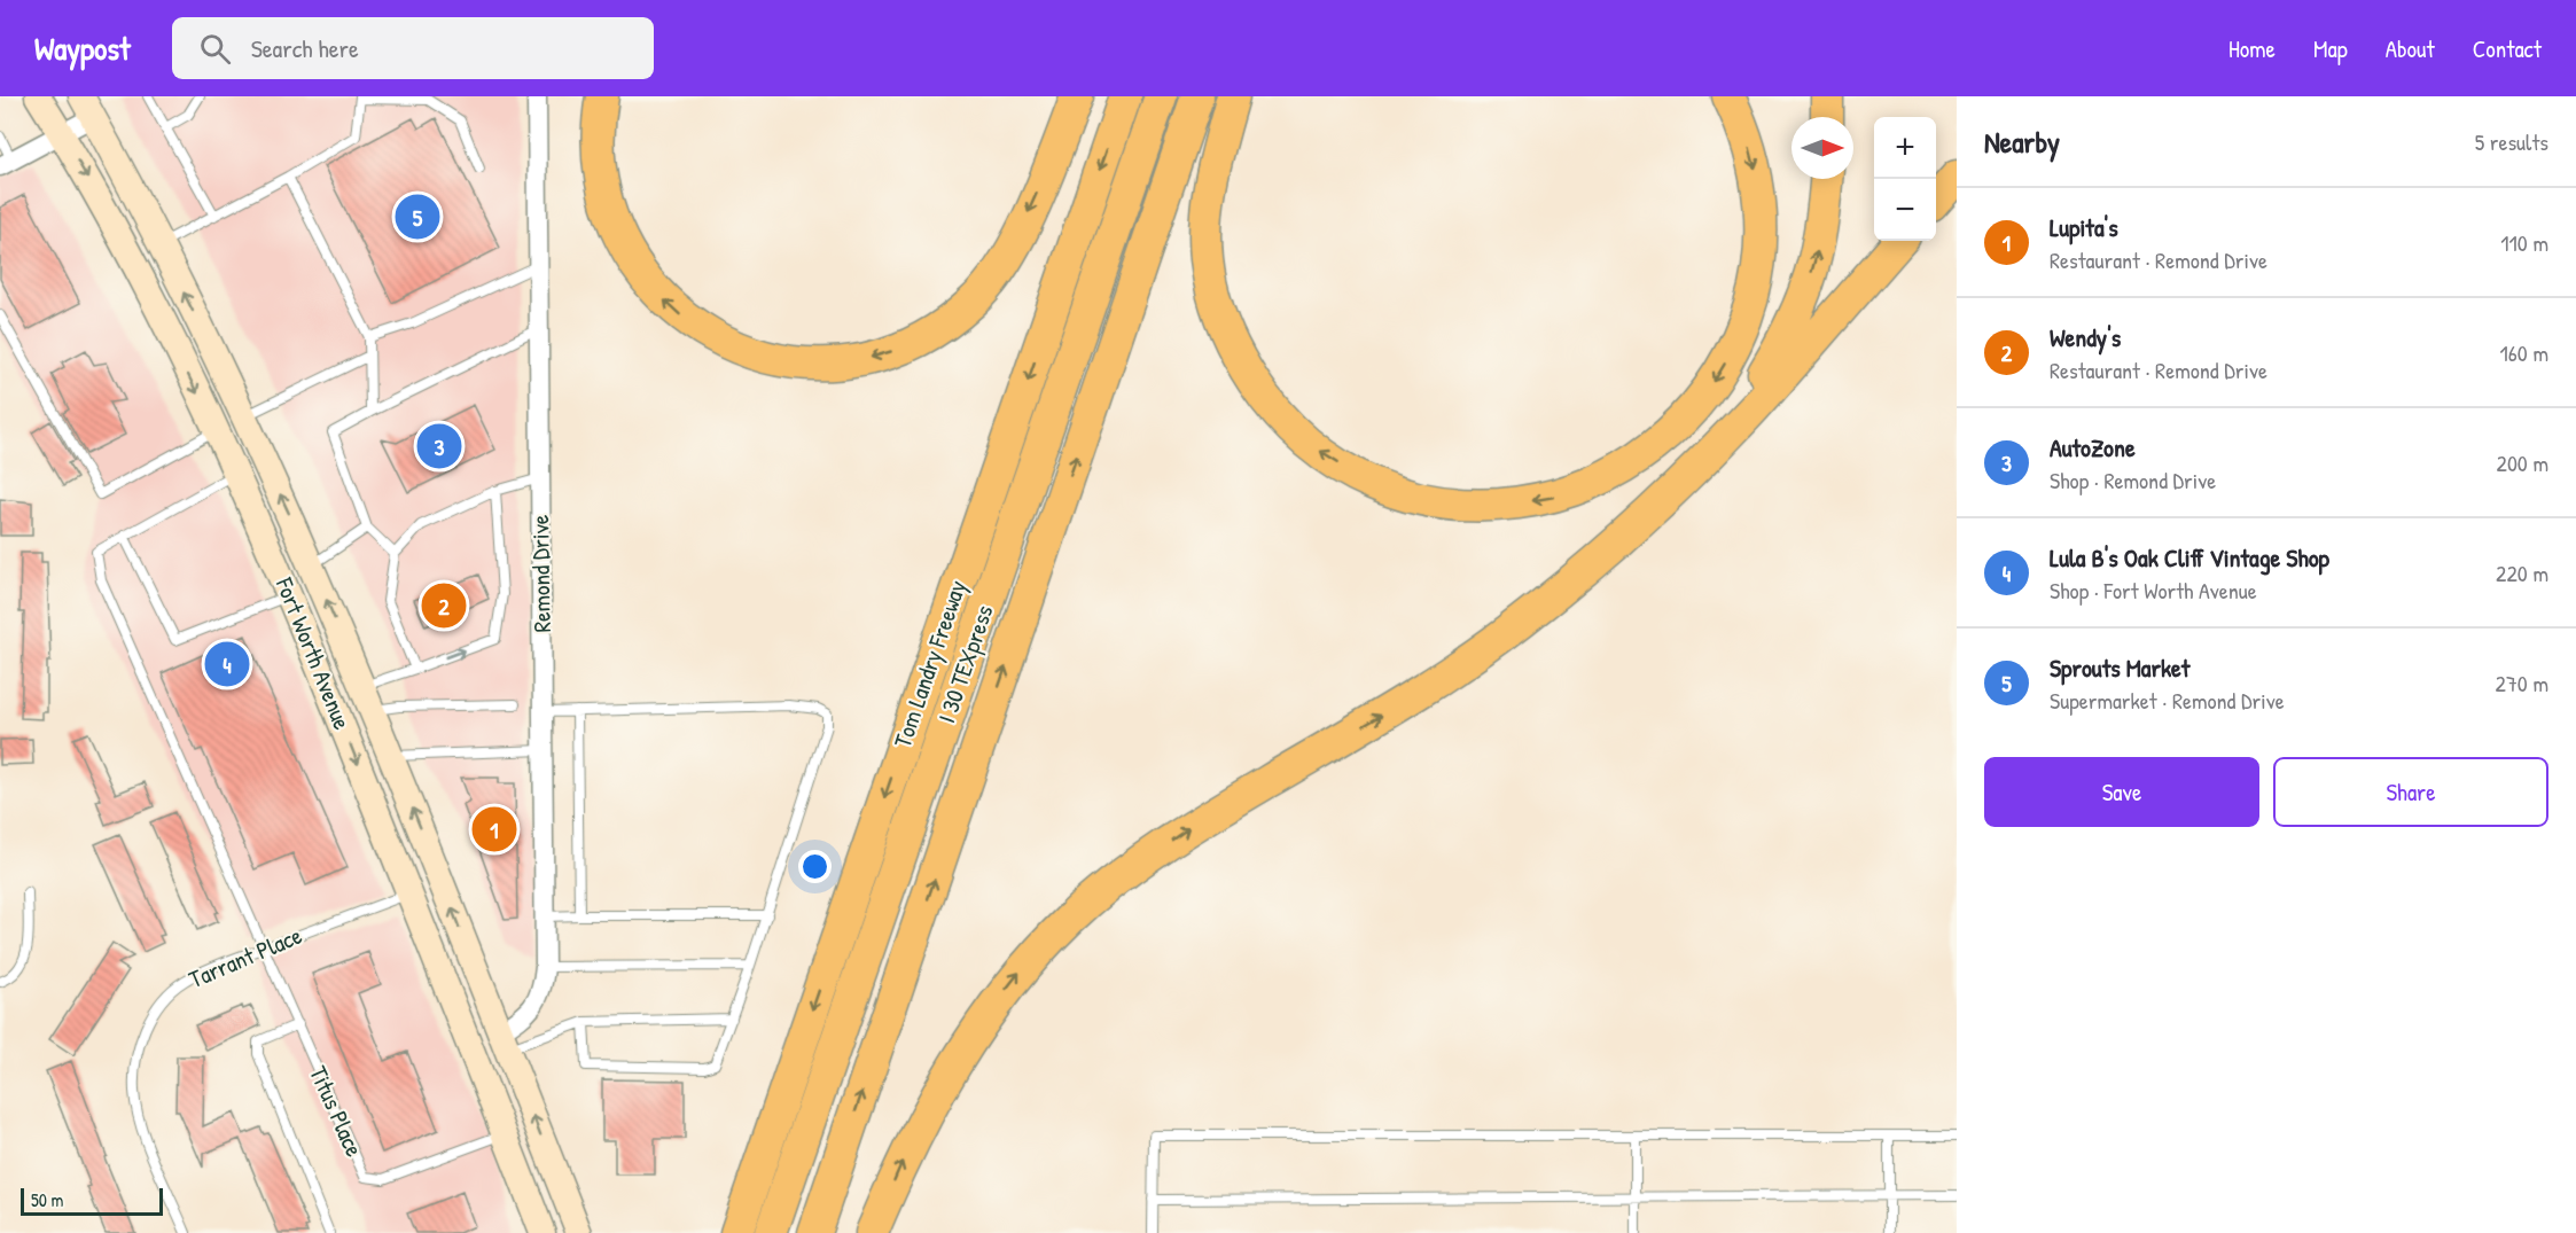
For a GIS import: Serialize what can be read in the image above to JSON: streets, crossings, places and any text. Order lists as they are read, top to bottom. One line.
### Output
{"streets":{"highway":["Tom Landry Freeway","I 30 TEXpress"],"main road":["Fort Worth Avenue"],"street":["Remond Drive"],"lane":["Tarrant Place","Titus Place"]},"crossings":[["Remond Drive","Fort Worth Avenue"],["Fort Worth Avenue","Tarrant Place"],["Fort Worth Avenue","Titus Place"],["Tarrant Place","Titus Place"]],"scale_bar":"50 m","north":"right","page":{"header":"Waypost","search":"Search here","nav":["Home","Map","About","Contact"],"heading":["Nearby","5 results"],"map_buttons":["+","−"],"list":[{"mark":"1","name":"Lupita's","note":"Restaurant · Remond Drive","value":"110 m"},{"mark":"2","name":"Wendy's","note":"Restaurant · Remond Drive","value":"160 m"},{"mark":"3","name":"AutoZone","note":"Shop · Remond Drive","value":"200 m"},{"mark":"4","name":"Lula B's Oak Cliff Vintage Shop","note":"Shop · Fort Worth Avenue","value":"220 m"},{"mark":"5","name":"Sprouts Market","note":"Supermarket · Remond Drive","value":"270 m"}],"pins":["5","3","2","4","1"],"buttons":["Save","Share"],"scale":"50 m"}}
